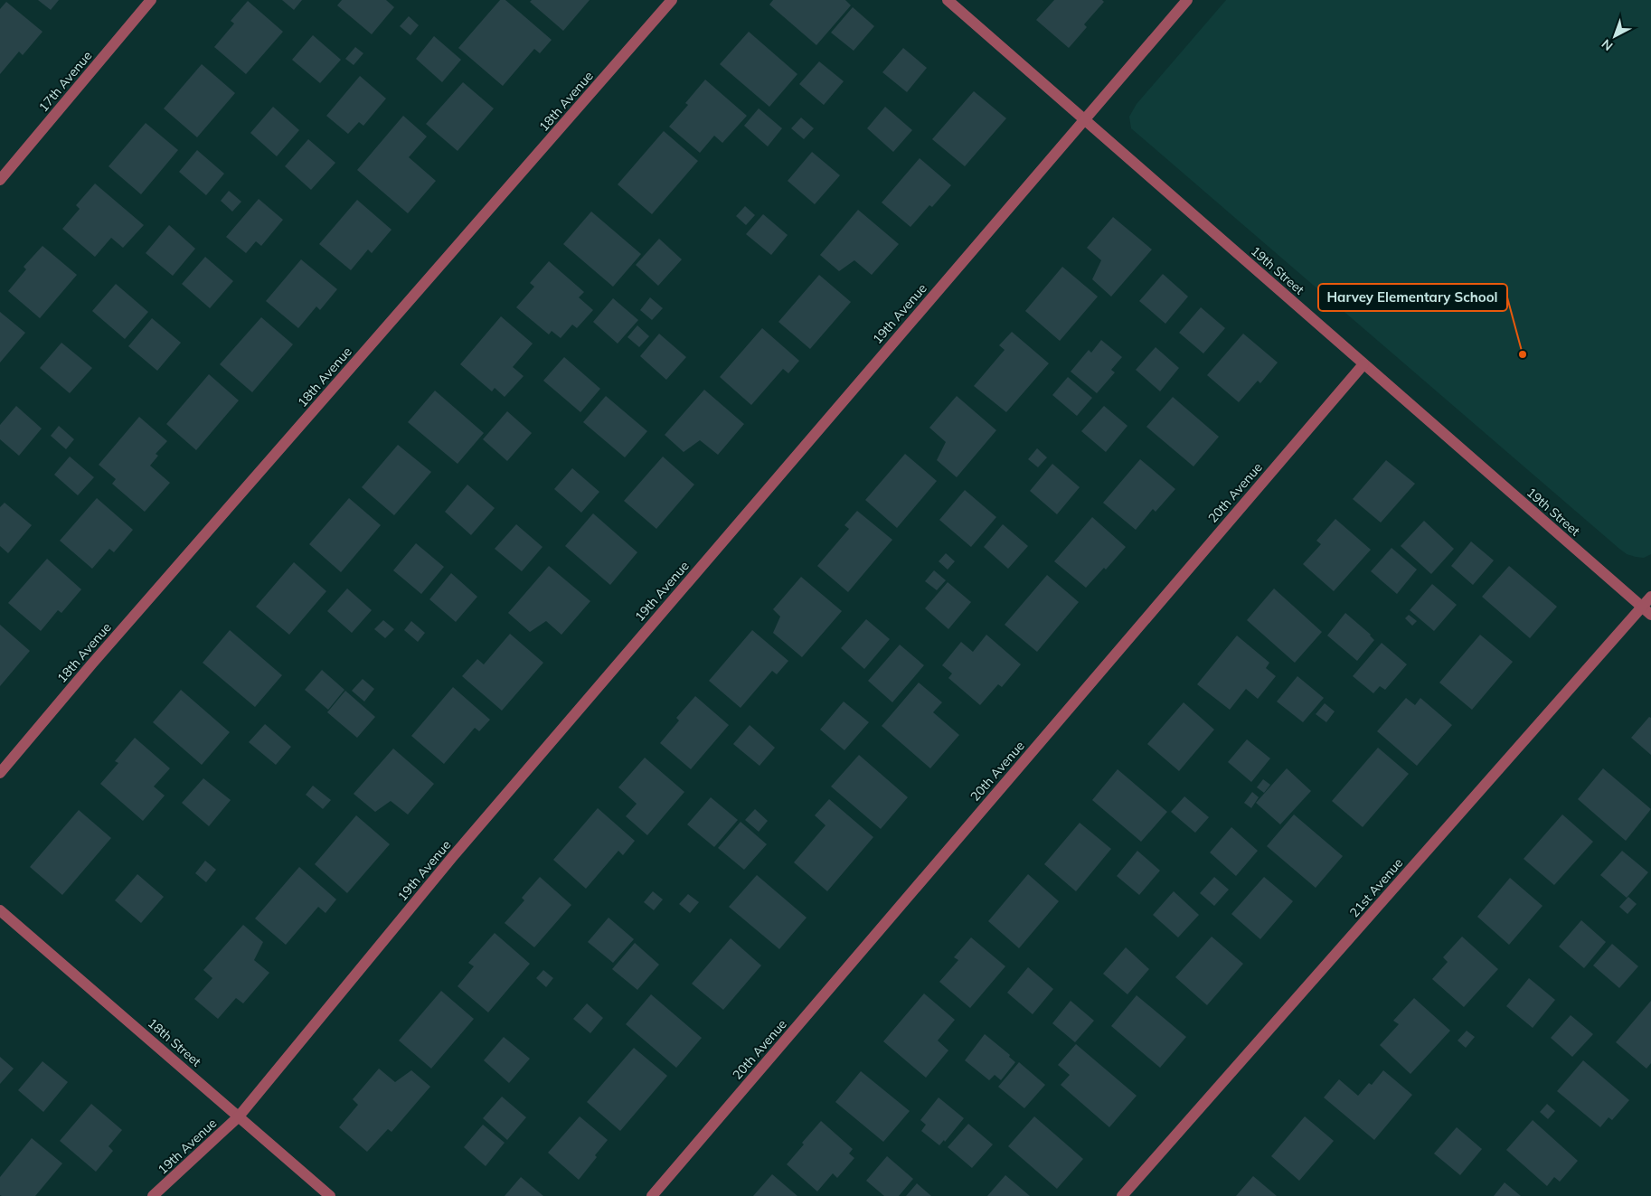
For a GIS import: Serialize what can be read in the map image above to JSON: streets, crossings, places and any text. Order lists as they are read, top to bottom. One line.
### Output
{"streets":{"street":["17th Avenue","18th Avenue","19th Street","19th Avenue","20th Avenue","21st Avenue","18th Street"]},"crossings":[["19th Street","19th Avenue"],["19th Street","20th Avenue"],["19th Street","21st Avenue"],["19th Avenue","18th Street"]],"places":["Harvey Elementary School"],"north":"bottom left"}
